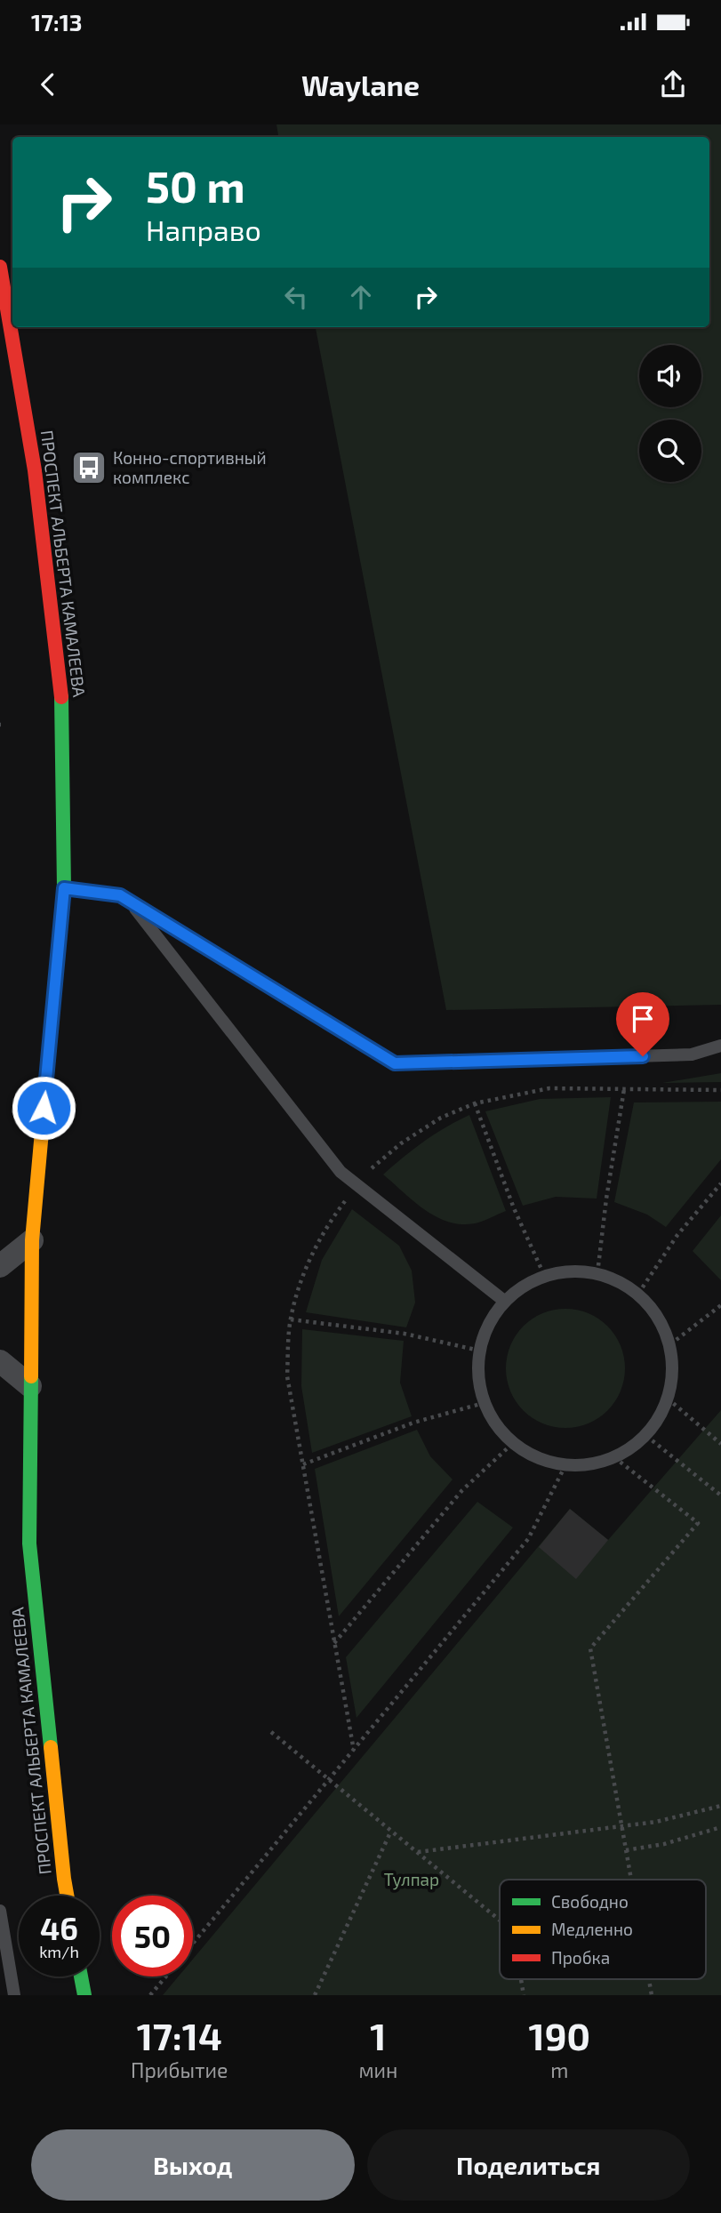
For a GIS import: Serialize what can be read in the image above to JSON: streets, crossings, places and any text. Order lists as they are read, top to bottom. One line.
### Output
{"streets":{"main road":["ПРОСПЕКТ АЛЬБЕРТА КАМАЛЕЕВА"]},"parks":["Тулпар"],"places":{"bus stop":["Конно-спортивный комплекс"]},"legend":["Свободно","Медленно","Пробка"],"page":{"status":"17:13","header":"Waylane","turn":["50 m","Направо"],"speed":"46 km/h","limit":"50","eta":["17:14","Прибытие","1","мин","190","m"],"buttons":["Выход","Поделиться"]}}
